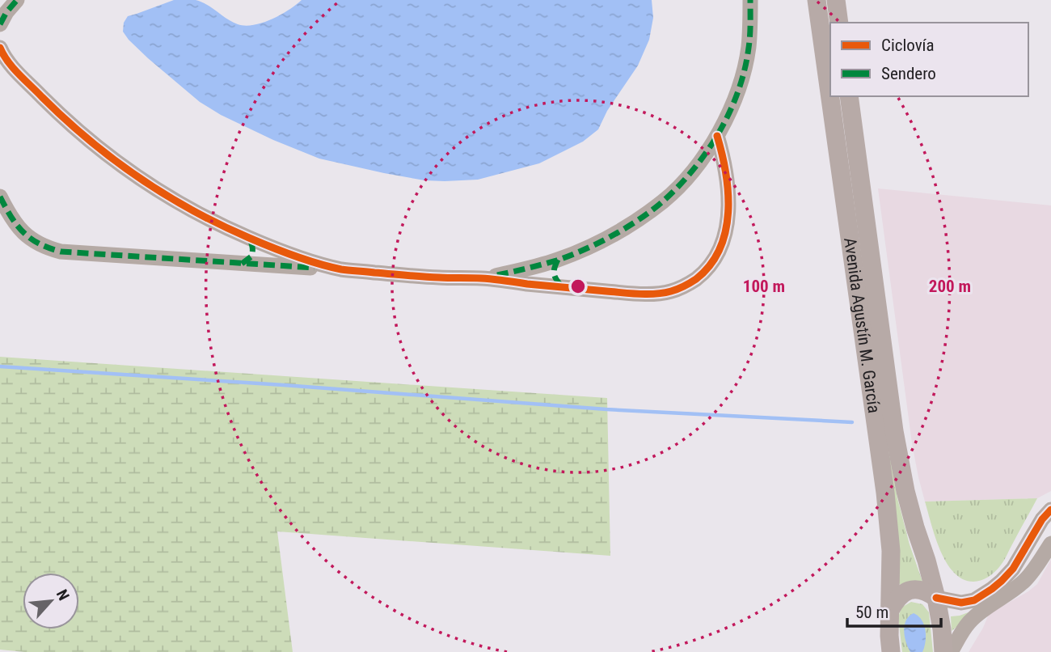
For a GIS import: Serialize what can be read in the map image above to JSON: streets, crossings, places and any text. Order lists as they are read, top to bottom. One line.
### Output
{"streets":{"main road":["Avenida Agustín M. García"]},"legend":["Ciclovía","Sendero"],"scale_bar":"50 m","north":"top right","rings":["100 m","200 m"]}
